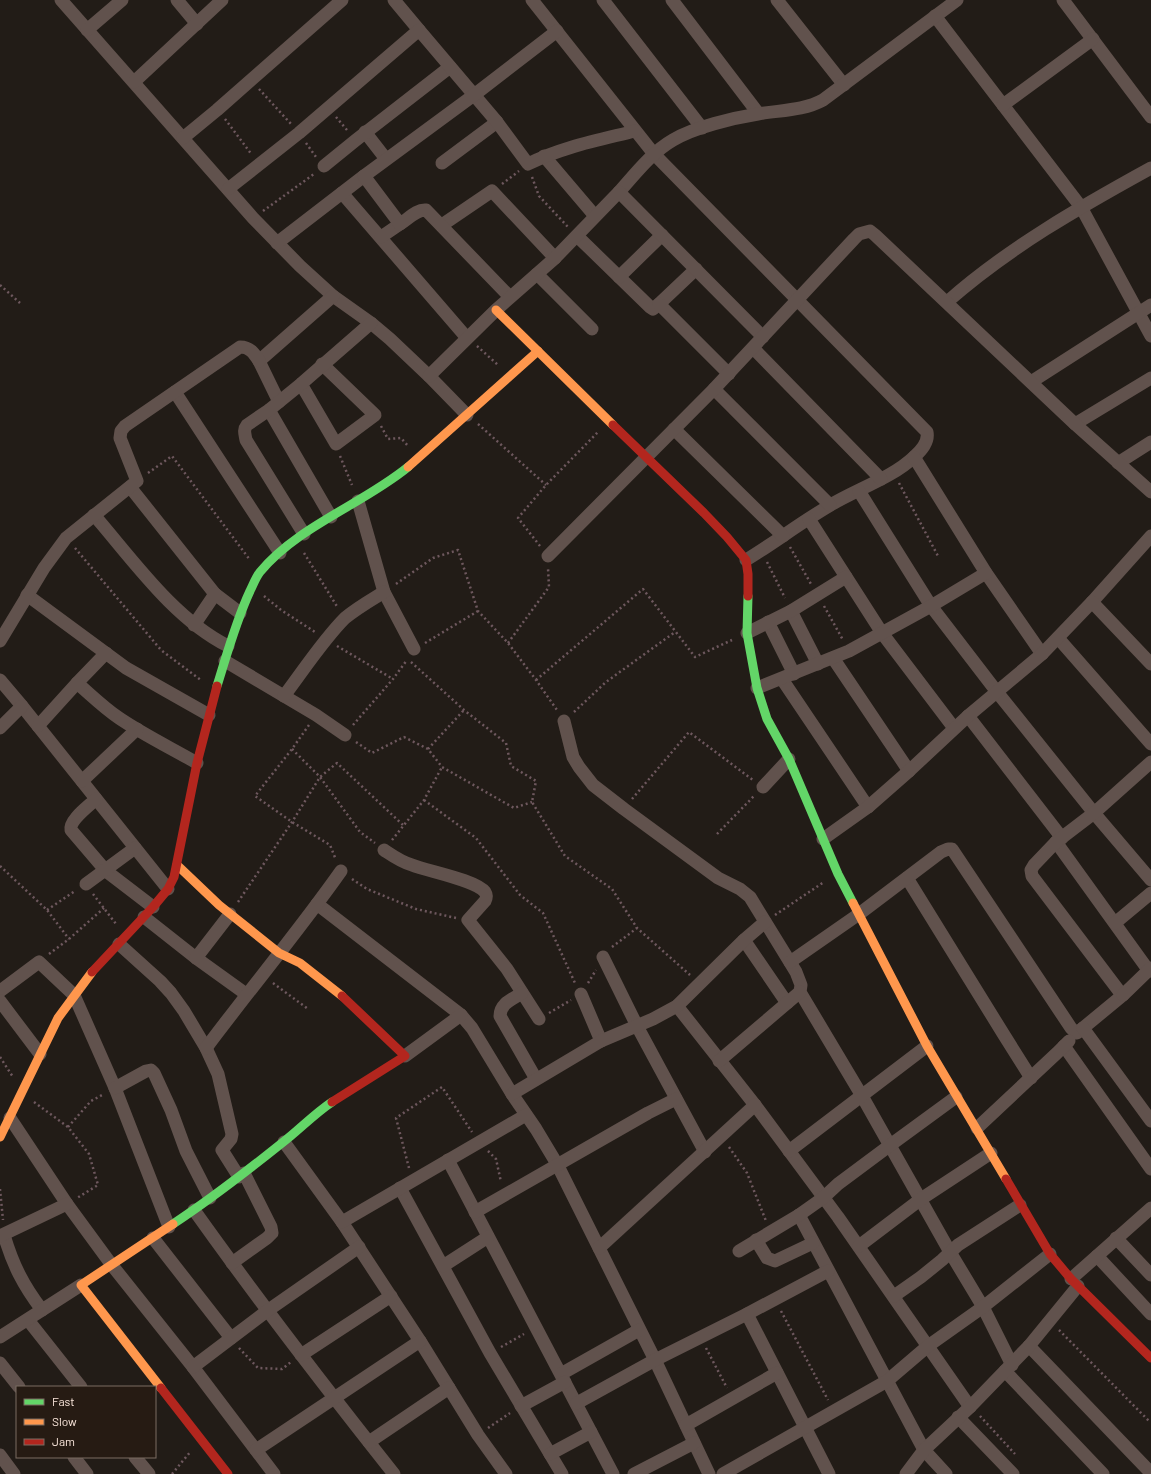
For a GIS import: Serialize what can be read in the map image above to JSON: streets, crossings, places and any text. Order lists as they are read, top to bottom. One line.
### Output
{"legend":["Fast","Slow","Jam"]}
